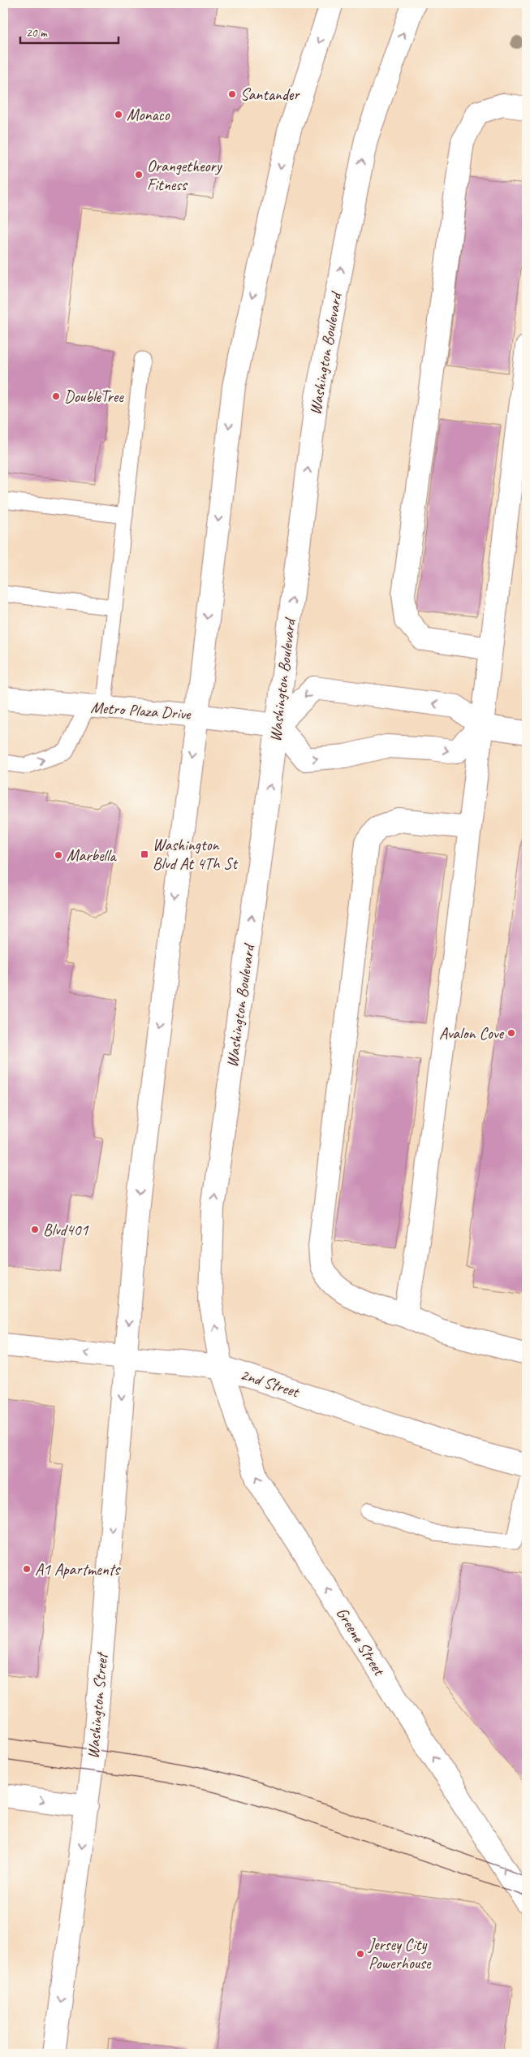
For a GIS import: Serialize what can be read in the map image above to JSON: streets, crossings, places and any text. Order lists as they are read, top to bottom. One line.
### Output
{"streets":{"street":["Washington Boulevard","Metro Plaza Drive","2nd Street","Greene Street","Washington Street"]},"crossings":[["Washington Boulevard","Metro Plaza Drive"],["Washington Boulevard","2nd Street"],["Washington Boulevard","Greene Street"],["2nd Street","Greene Street"],["2nd Street","Washington Street"]],"one_way":["Greene Street","Washington Street"],"places":{"other":["Santander","Monaco","Orangetheory Fitness","DoubleTree","Marbella","Avalon Cove","Blvd401","A1 Apartments","Jersey City Powerhouse"],"transit":["Washington Blvd At 4Th St"]},"scale_bar":"20 m"}
